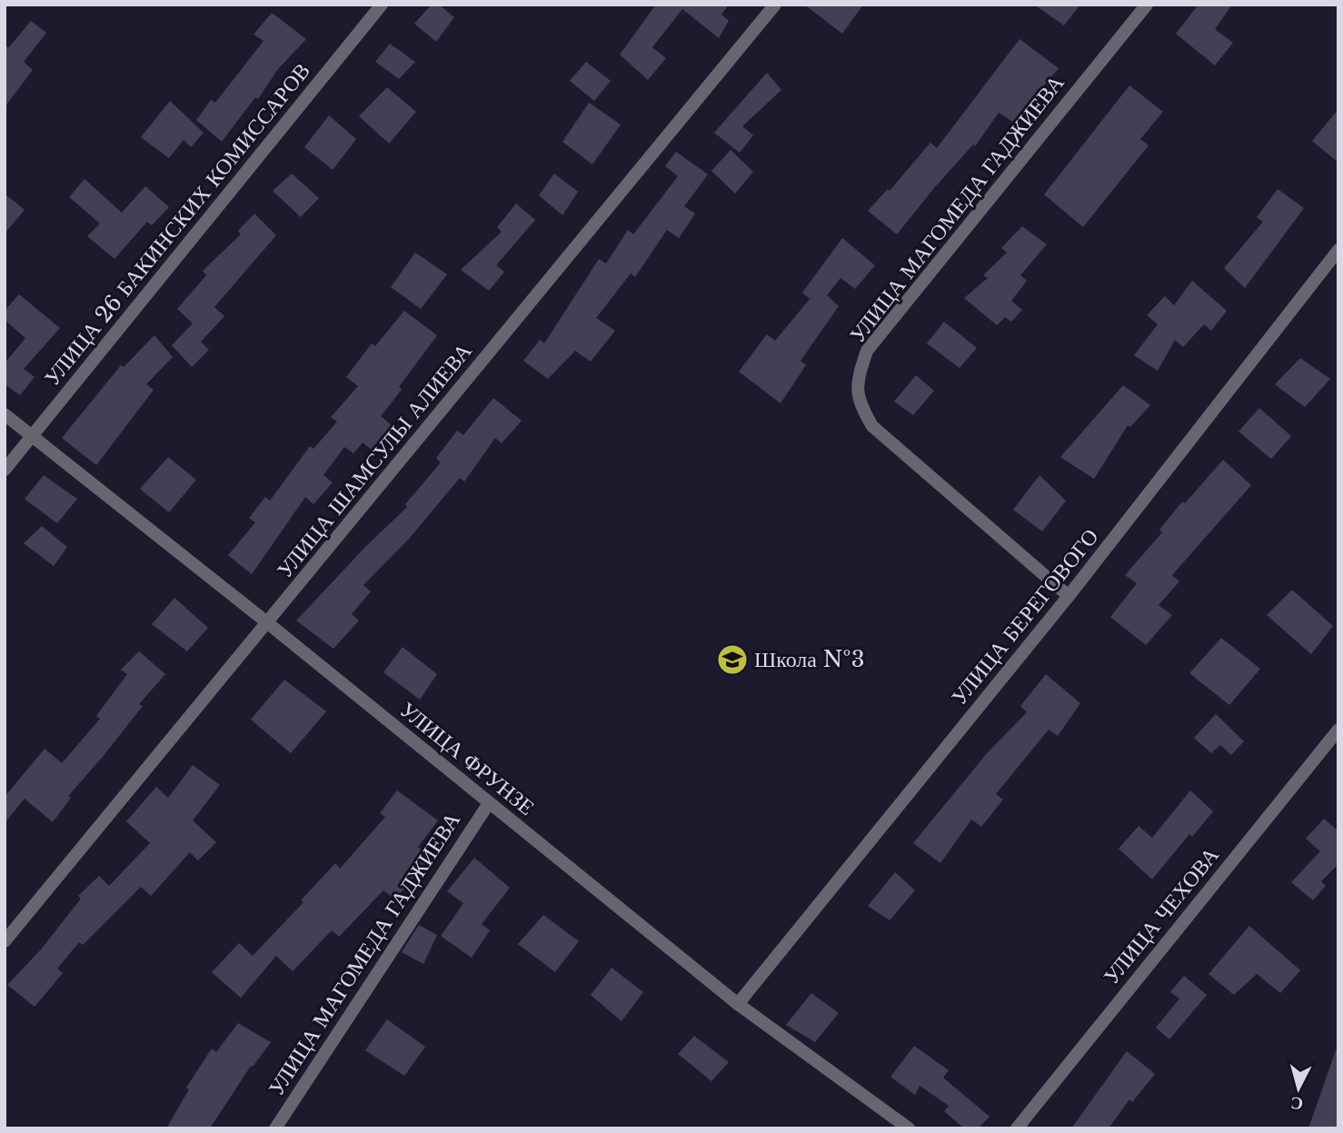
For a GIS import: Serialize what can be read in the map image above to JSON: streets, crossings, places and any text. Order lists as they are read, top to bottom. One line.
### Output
{"streets":{"street":["УЛИЦА МАГОМЕДА ГАДЖИЕВА","УЛИЦА 26 БАКИНСКИХ КОМИССАРОВ","УЛИЦА ШАМСУЛЫ АЛИЕВА","УЛИЦА БЕРЕГОВОГО","УЛИЦА ФРУНЗЕ","УЛИЦА ЧЕХОВА"]},"crossings":[["УЛИЦА МАГОМЕДА ГАДЖИЕВА","УЛИЦА БЕРЕГОВОГО"],["УЛИЦА МАГОМЕДА ГАДЖИЕВА","УЛИЦА ФРУНЗЕ"],["УЛИЦА 26 БАКИНСКИХ КОМИССАРОВ","УЛИЦА ФРУНЗЕ"],["УЛИЦА ШАМСУЛЫ АЛИЕВА","УЛИЦА ФРУНЗЕ"],["УЛИЦА БЕРЕГОВОГО","УЛИЦА ФРУНЗЕ"]],"places":{"school or university":["Школа №3"]},"north":"bottom"}
